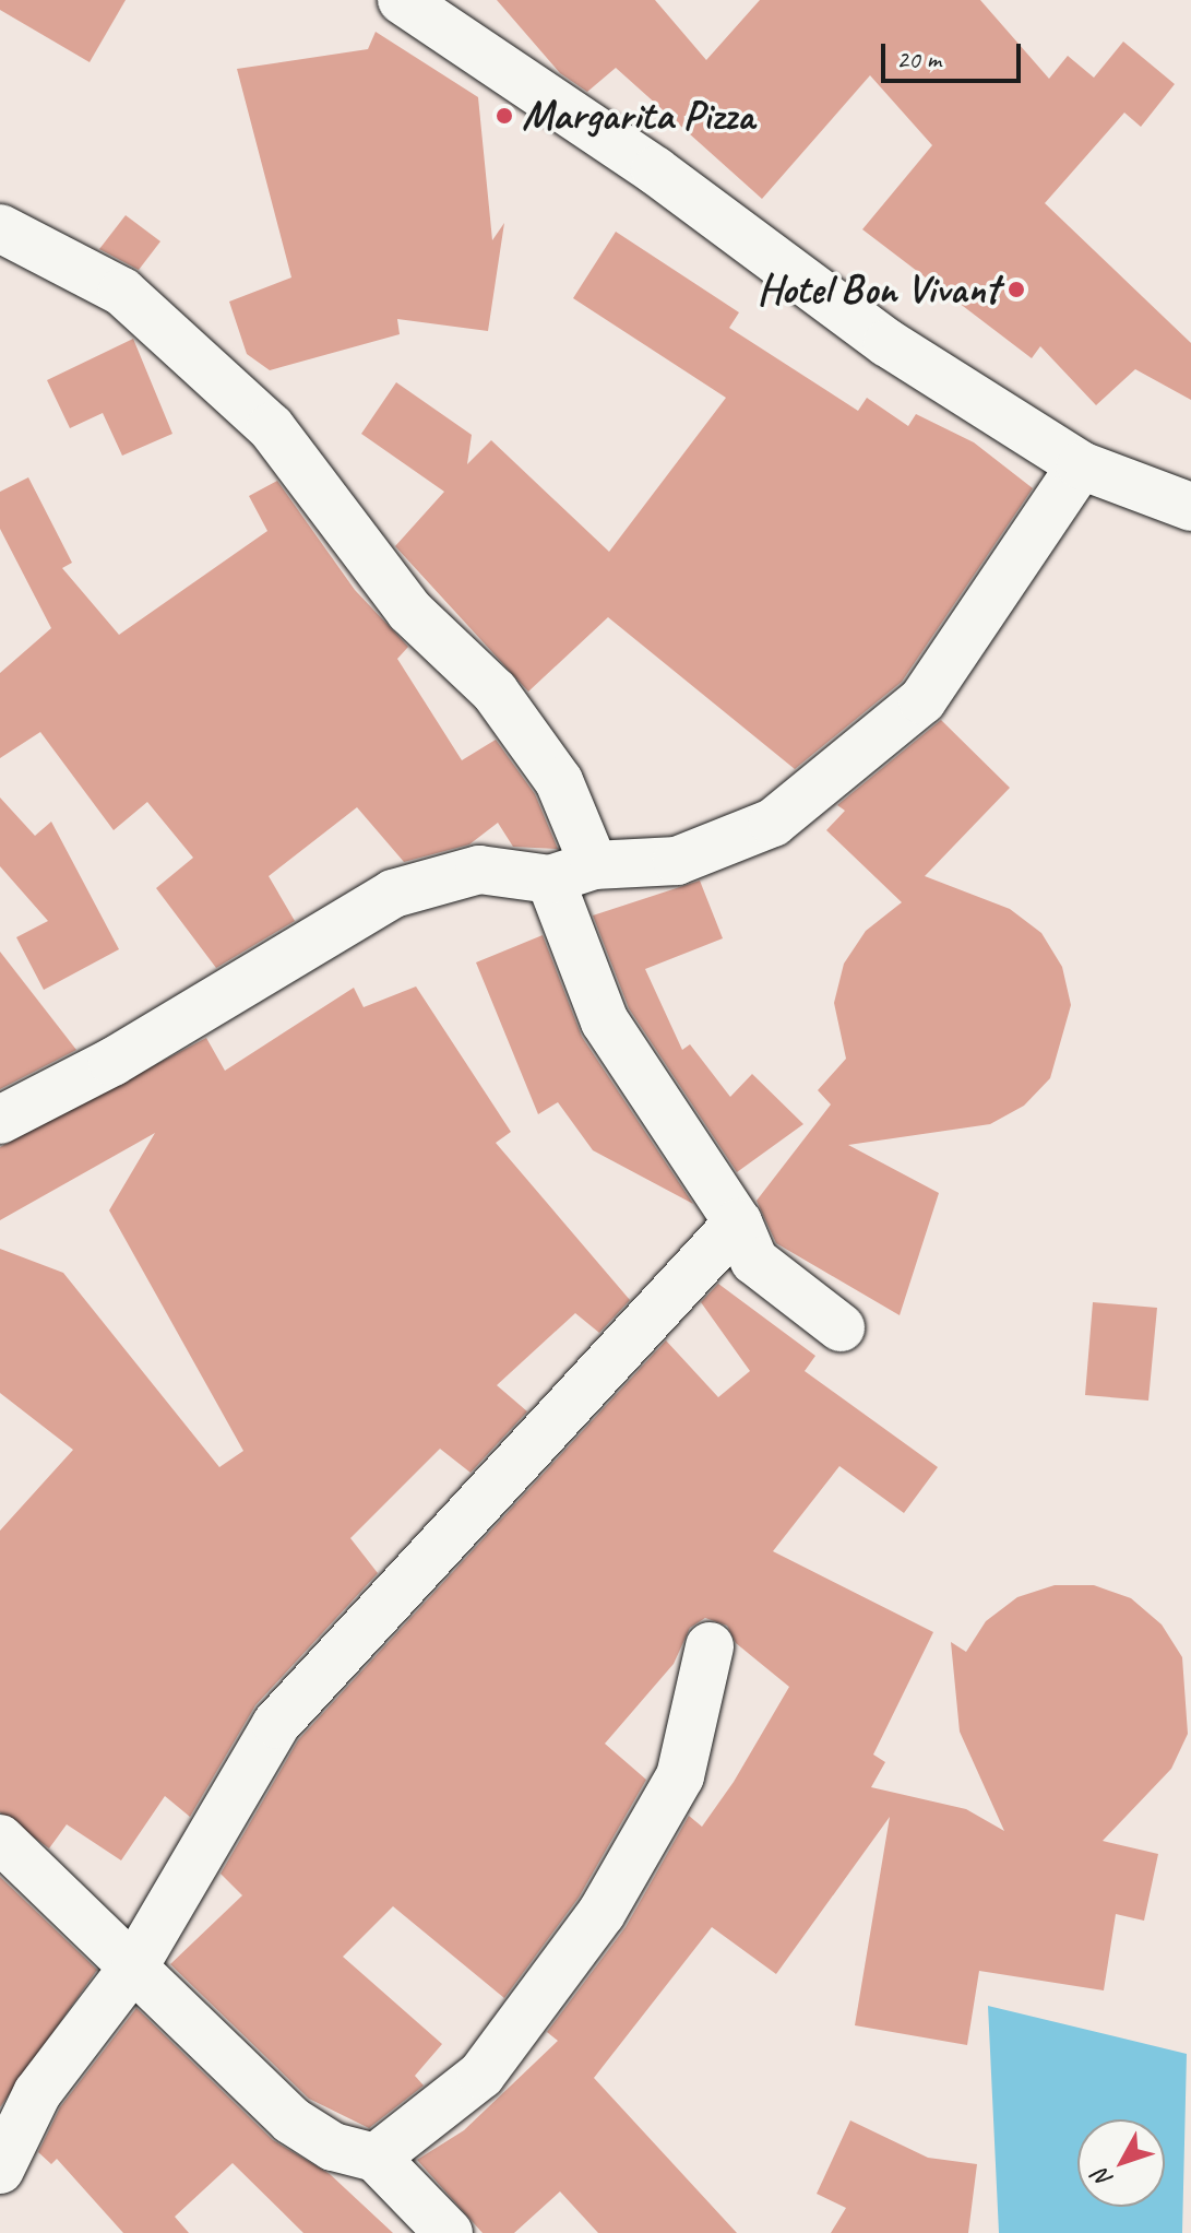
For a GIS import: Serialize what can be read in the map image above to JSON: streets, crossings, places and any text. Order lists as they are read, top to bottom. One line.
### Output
{"places":["Margarita Pizza","Hotel Bon Vivant"],"scale_bar":"20 m","north":"bottom left"}
